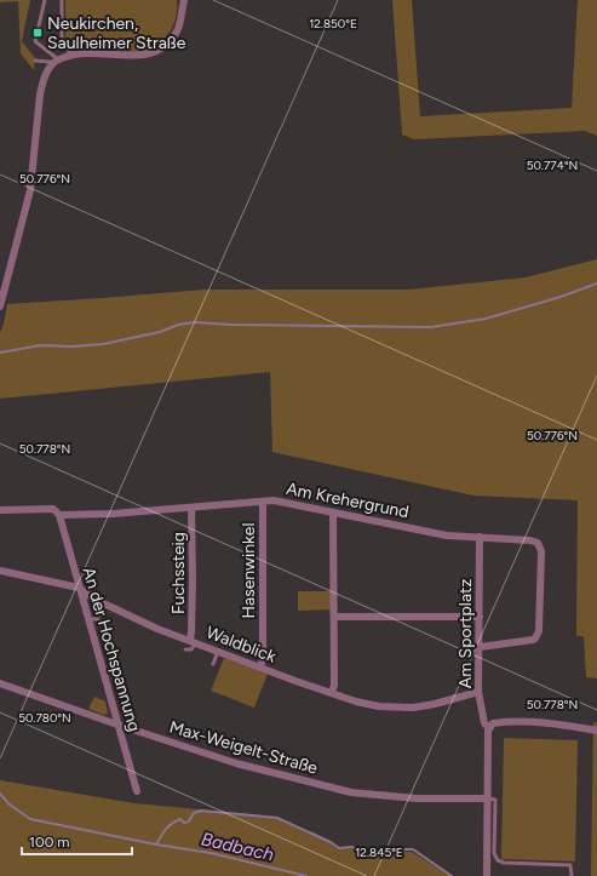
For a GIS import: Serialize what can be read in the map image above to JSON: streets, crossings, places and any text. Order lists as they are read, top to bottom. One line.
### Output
{"streets":{"street":["Am Krehergrund","Hasenwinkel","Fuchssteig","Am Sportplatz","Waldblick","An der Hochspannung","Max-Weigelt-Straße"]},"crossings":[["Am Krehergrund","Hasenwinkel"],["Am Krehergrund","Fuchssteig"],["Am Krehergrund","Am Sportplatz"],["Am Krehergrund","An der Hochspannung"],["Hasenwinkel","Waldblick"],["Fuchssteig","Waldblick"],["Am Sportplatz","Waldblick"],["Am Sportplatz","Max-Weigelt-Straße"],["Waldblick","An der Hochspannung"],["An der Hochspannung","Max-Weigelt-Straße"]],"water":["Badbach"],"places":{"transit":["Neukirchen, Saulheimer Straße"]},"scale_bar":"100 m","coordinates":["12.850°E","50.774°N","50.776°N","50.778°N","50.780°N","12.845°E"]}
